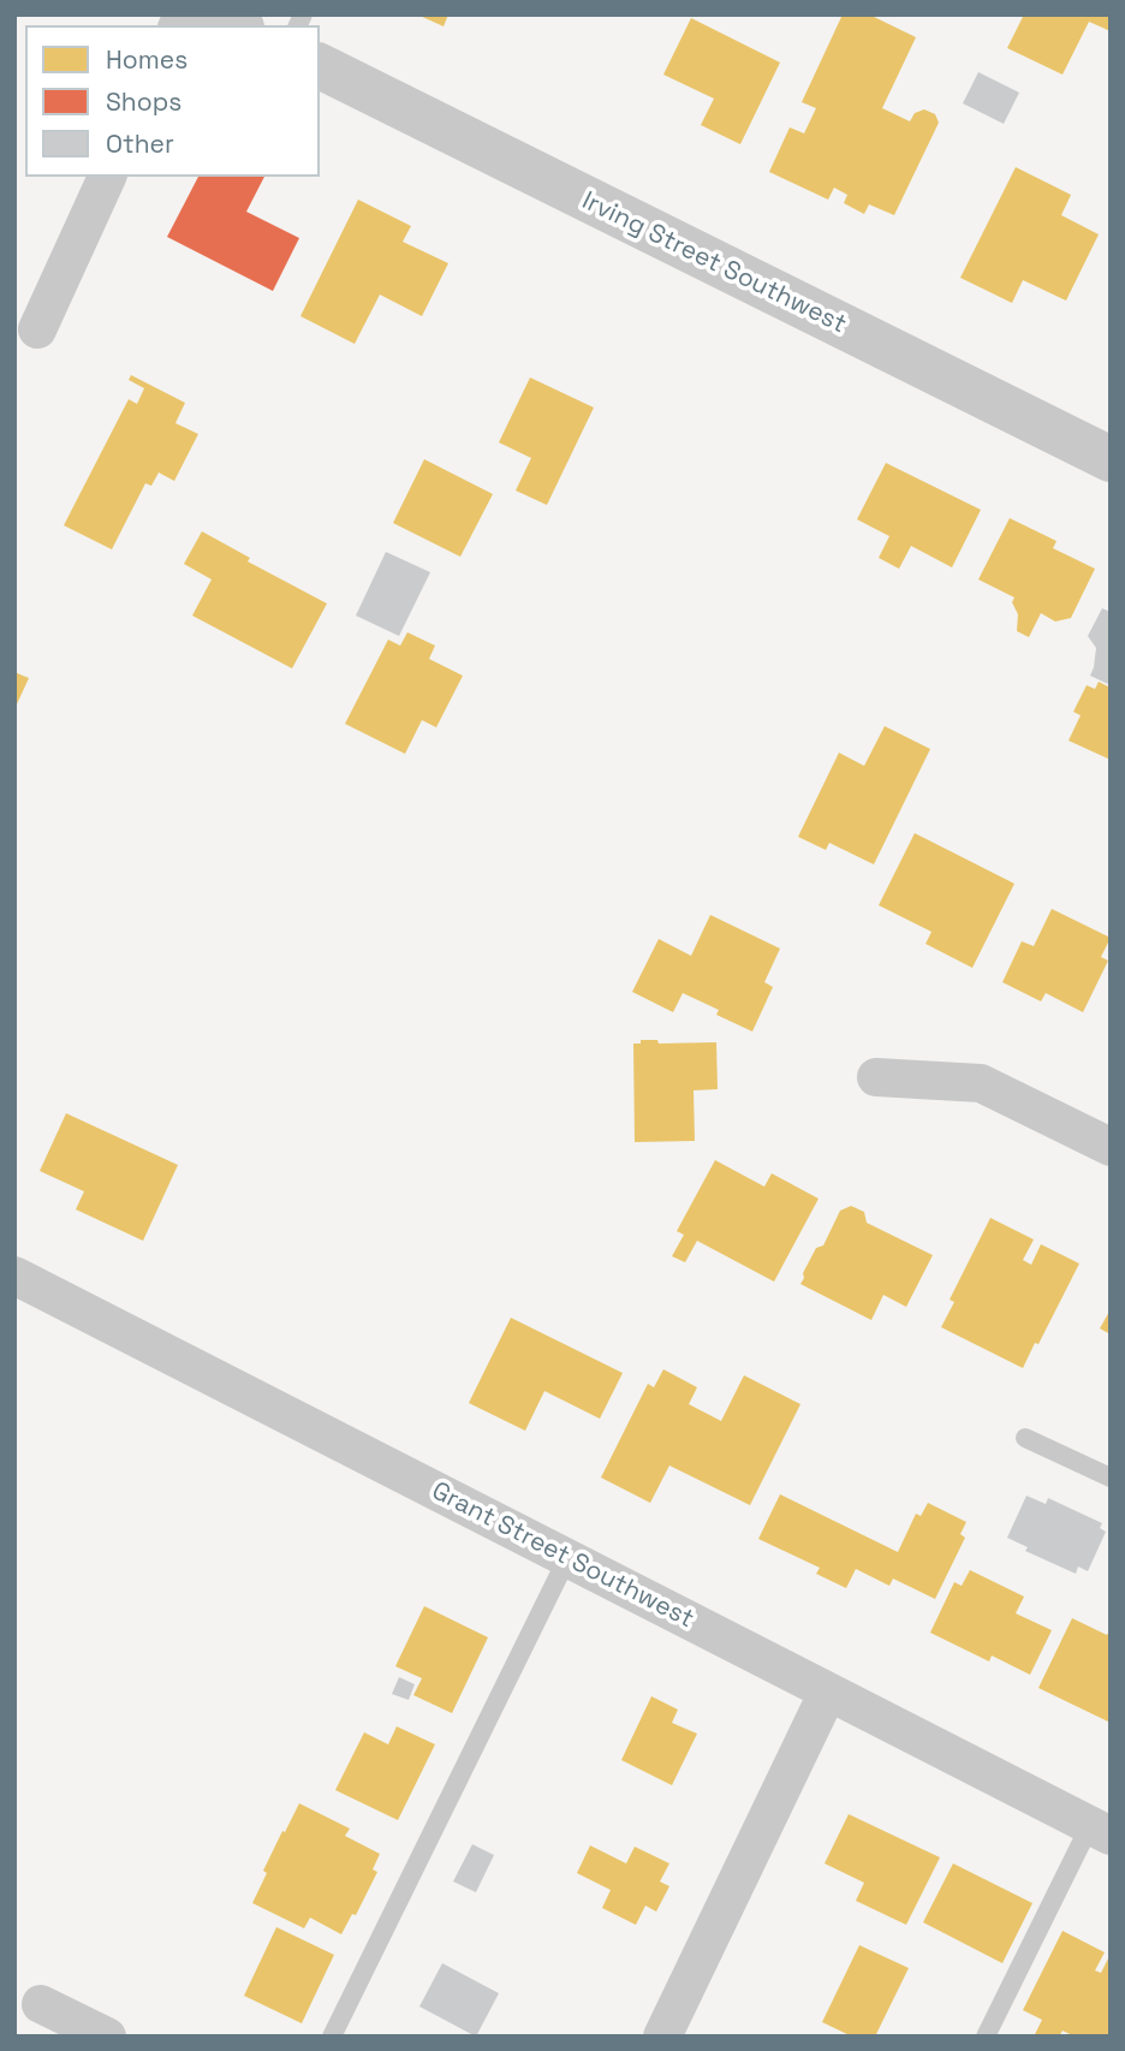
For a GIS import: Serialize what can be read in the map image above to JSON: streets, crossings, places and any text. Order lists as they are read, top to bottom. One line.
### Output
{"streets":{"street":["Irving Street Southwest","Grant Street Southwest"]},"legend":["Homes","Shops","Other"]}
